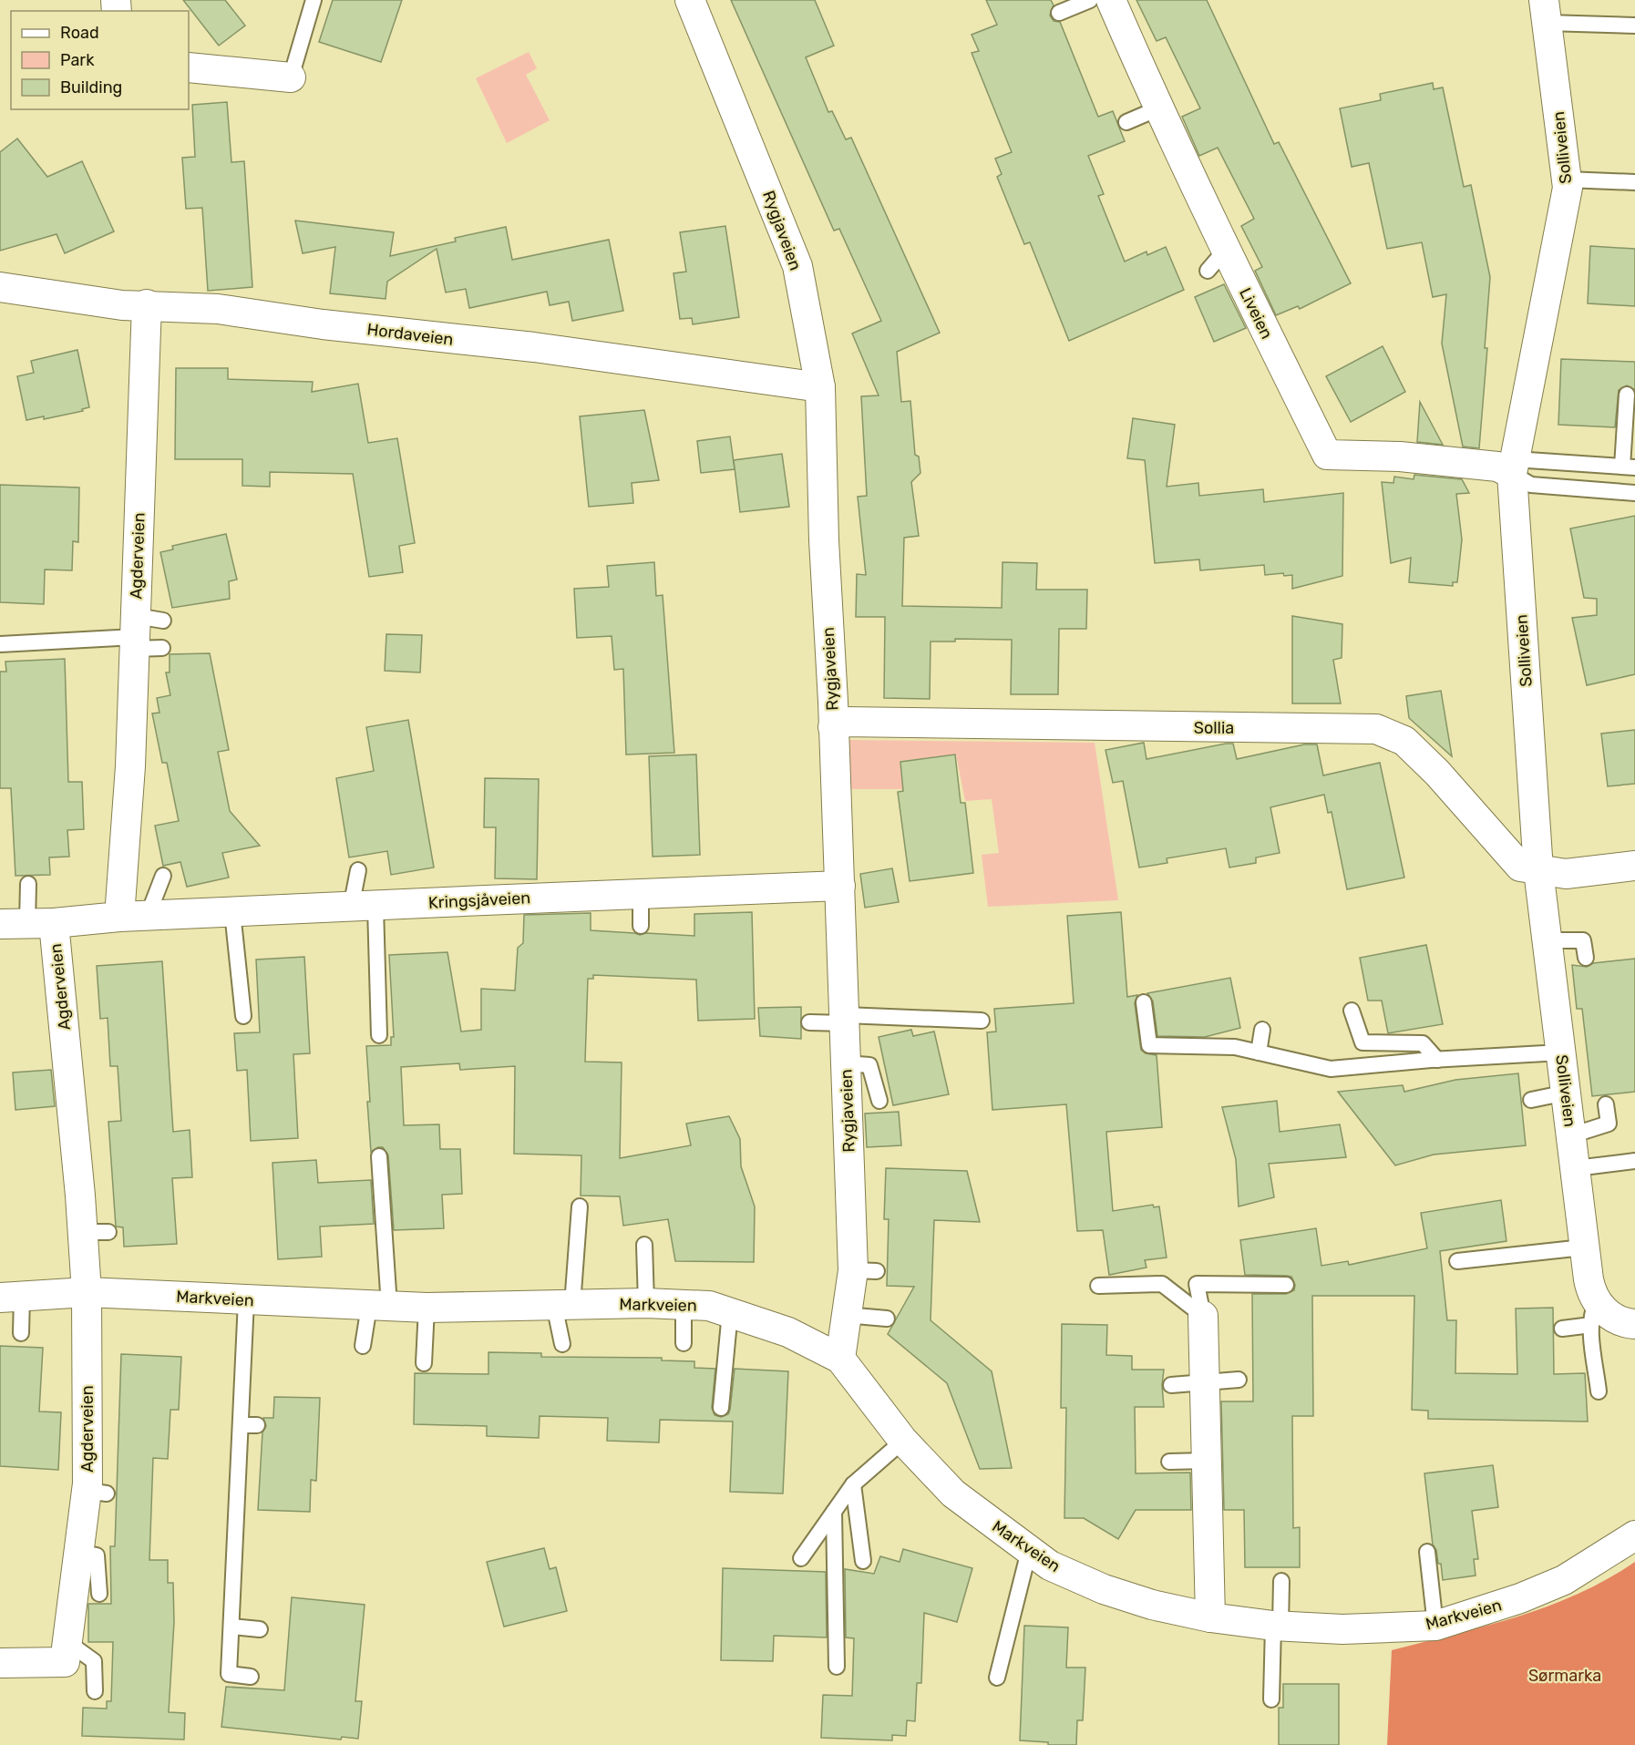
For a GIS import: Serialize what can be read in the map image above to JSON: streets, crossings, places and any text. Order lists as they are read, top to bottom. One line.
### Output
{"streets":{"street":["Solliveien","Rygjaveien","Liveien","Hordaveien","Agderveien","Sollia","Kringsjåveien","Markveien"]},"crossings":[["Solliveien","Liveien"],["Solliveien","Sollia"],["Rygjaveien","Hordaveien"],["Rygjaveien","Sollia"],["Rygjaveien","Kringsjåveien"],["Rygjaveien","Markveien"],["Hordaveien","Agderveien"],["Agderveien","Kringsjåveien"],["Agderveien","Markveien"]],"parks":["Sørmarka"],"legend":["Road","Park","Building"]}
